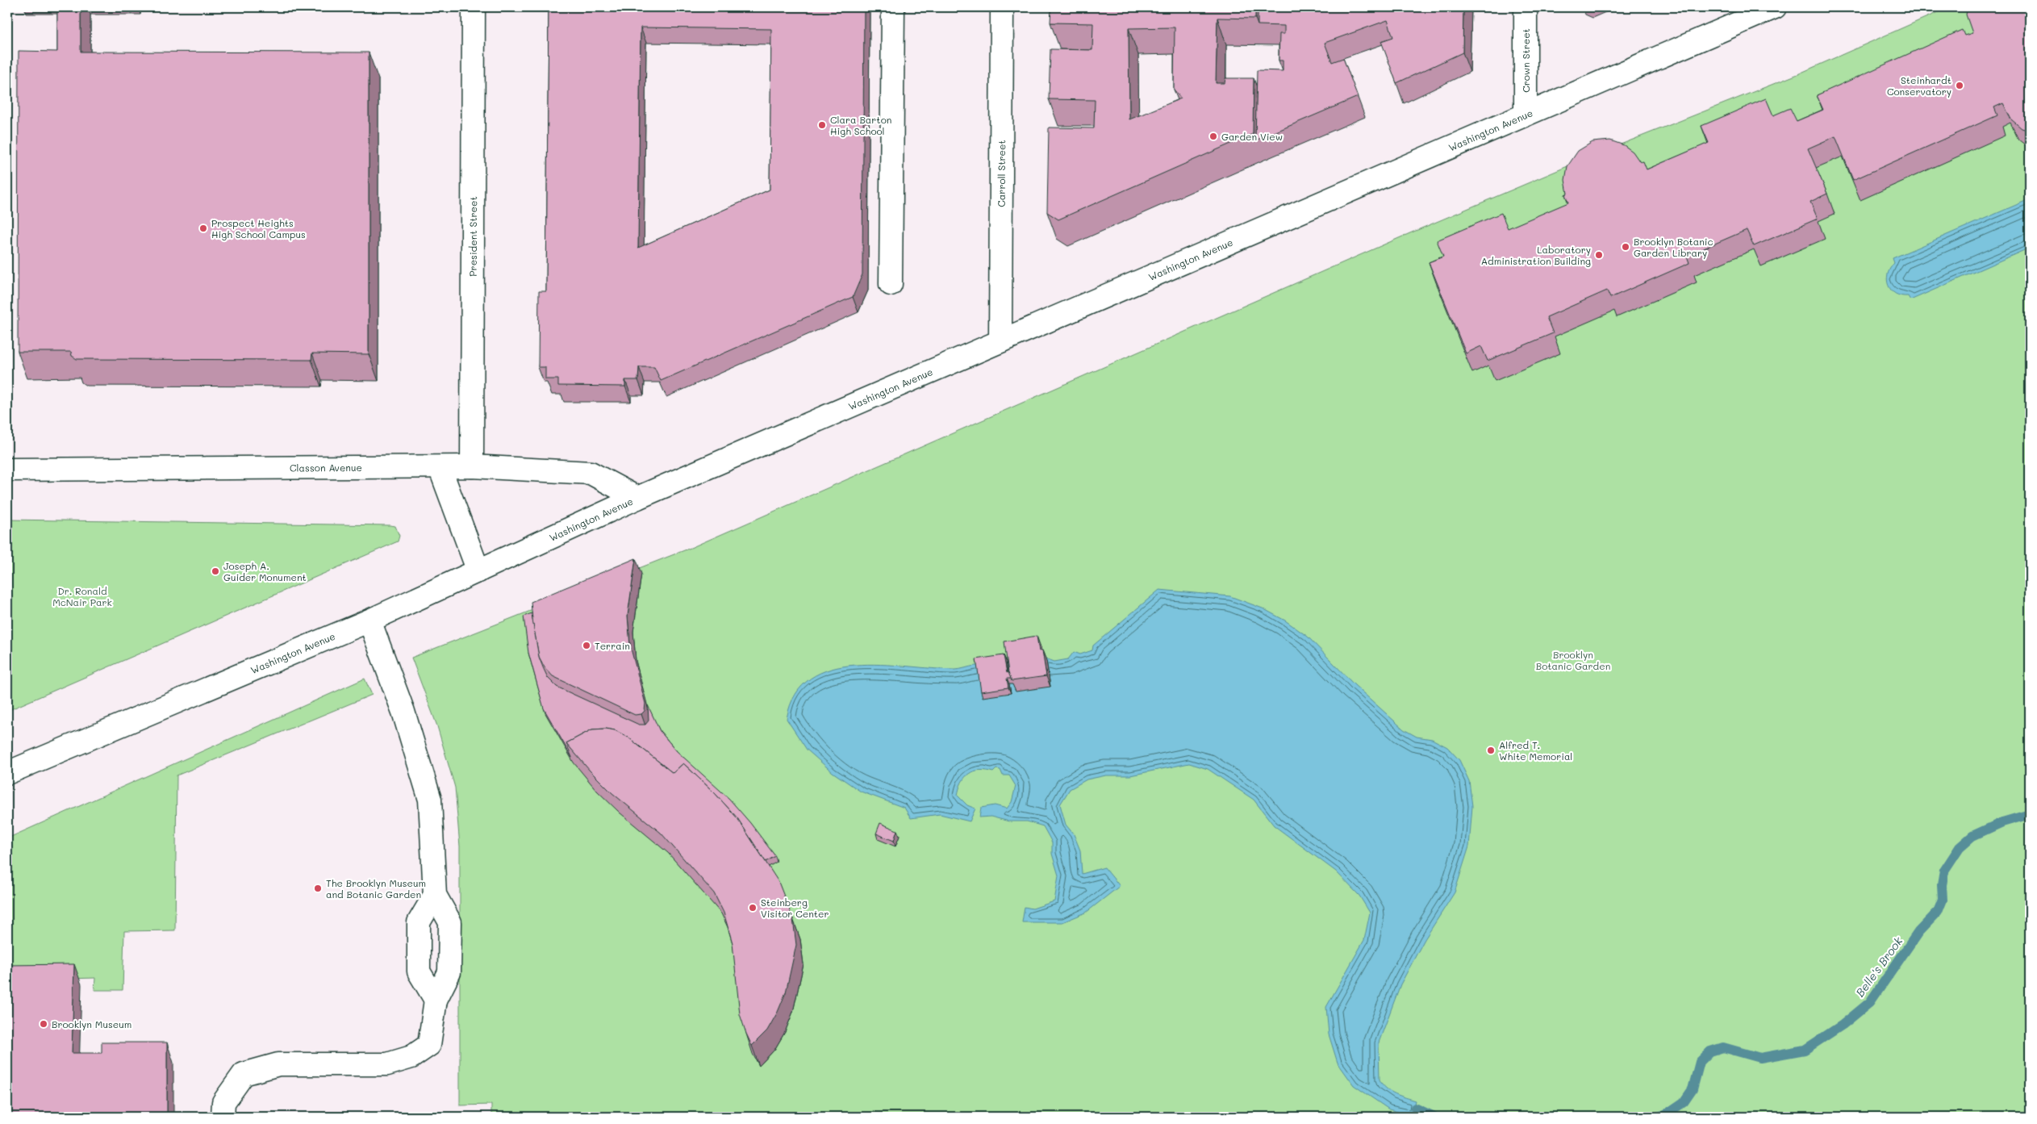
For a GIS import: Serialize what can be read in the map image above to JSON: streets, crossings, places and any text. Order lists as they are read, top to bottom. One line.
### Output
{"streets":{"main road":["Crown Street","Washington Avenue","Carroll Street","President Street","Classon Avenue"]},"crossings":[["Crown Street","Washington Avenue"],["Washington Avenue","Carroll Street"],["Washington Avenue","Classon Avenue"],["President Street","Classon Avenue"]],"water":["Belle's Brook"],"parks":["Dr. Ronald McNair Park","Brooklyn Botanic Garden"],"places":["Steinhardt Conservatory","Clara Barton High School","Garden View","Prospect Heights High School Campus","Brooklyn Botanic Garden Library","Laboratory Administration Building","Joseph A. Guider Monument","Terrain","Alfred T. White Memorial","The Brooklyn Museum and Botanic Garden","Steinberg Visitor Center","Brooklyn Museum"]}
